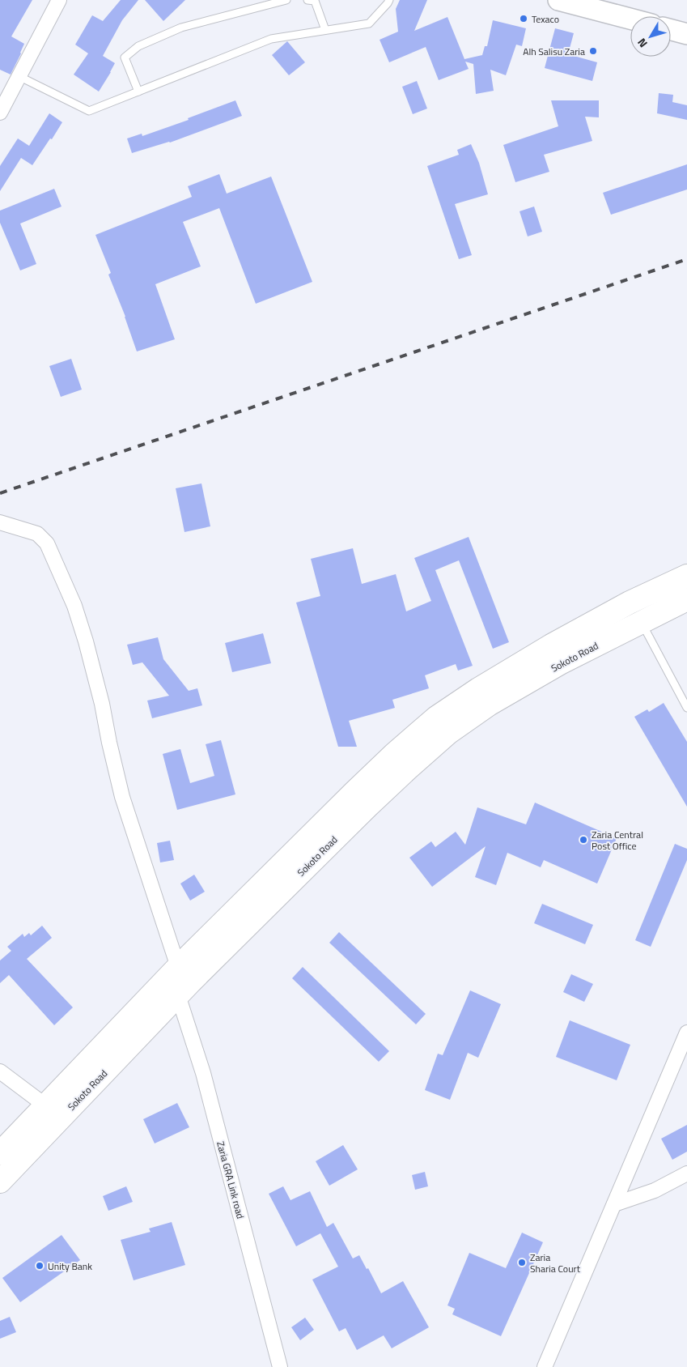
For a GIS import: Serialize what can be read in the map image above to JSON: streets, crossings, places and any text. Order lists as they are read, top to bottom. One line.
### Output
{"streets":{"main road":["Sokoto Road"],"street":["Zaria GRA Link road"]},"crossings":[["Sokoto Road","Zaria GRA Link road"]],"places":["Texaco","Alh Salisu Zaria","Zaria Central Post Office","Zaria Sharia Court","Unity Bank"],"north":"bottom left"}
